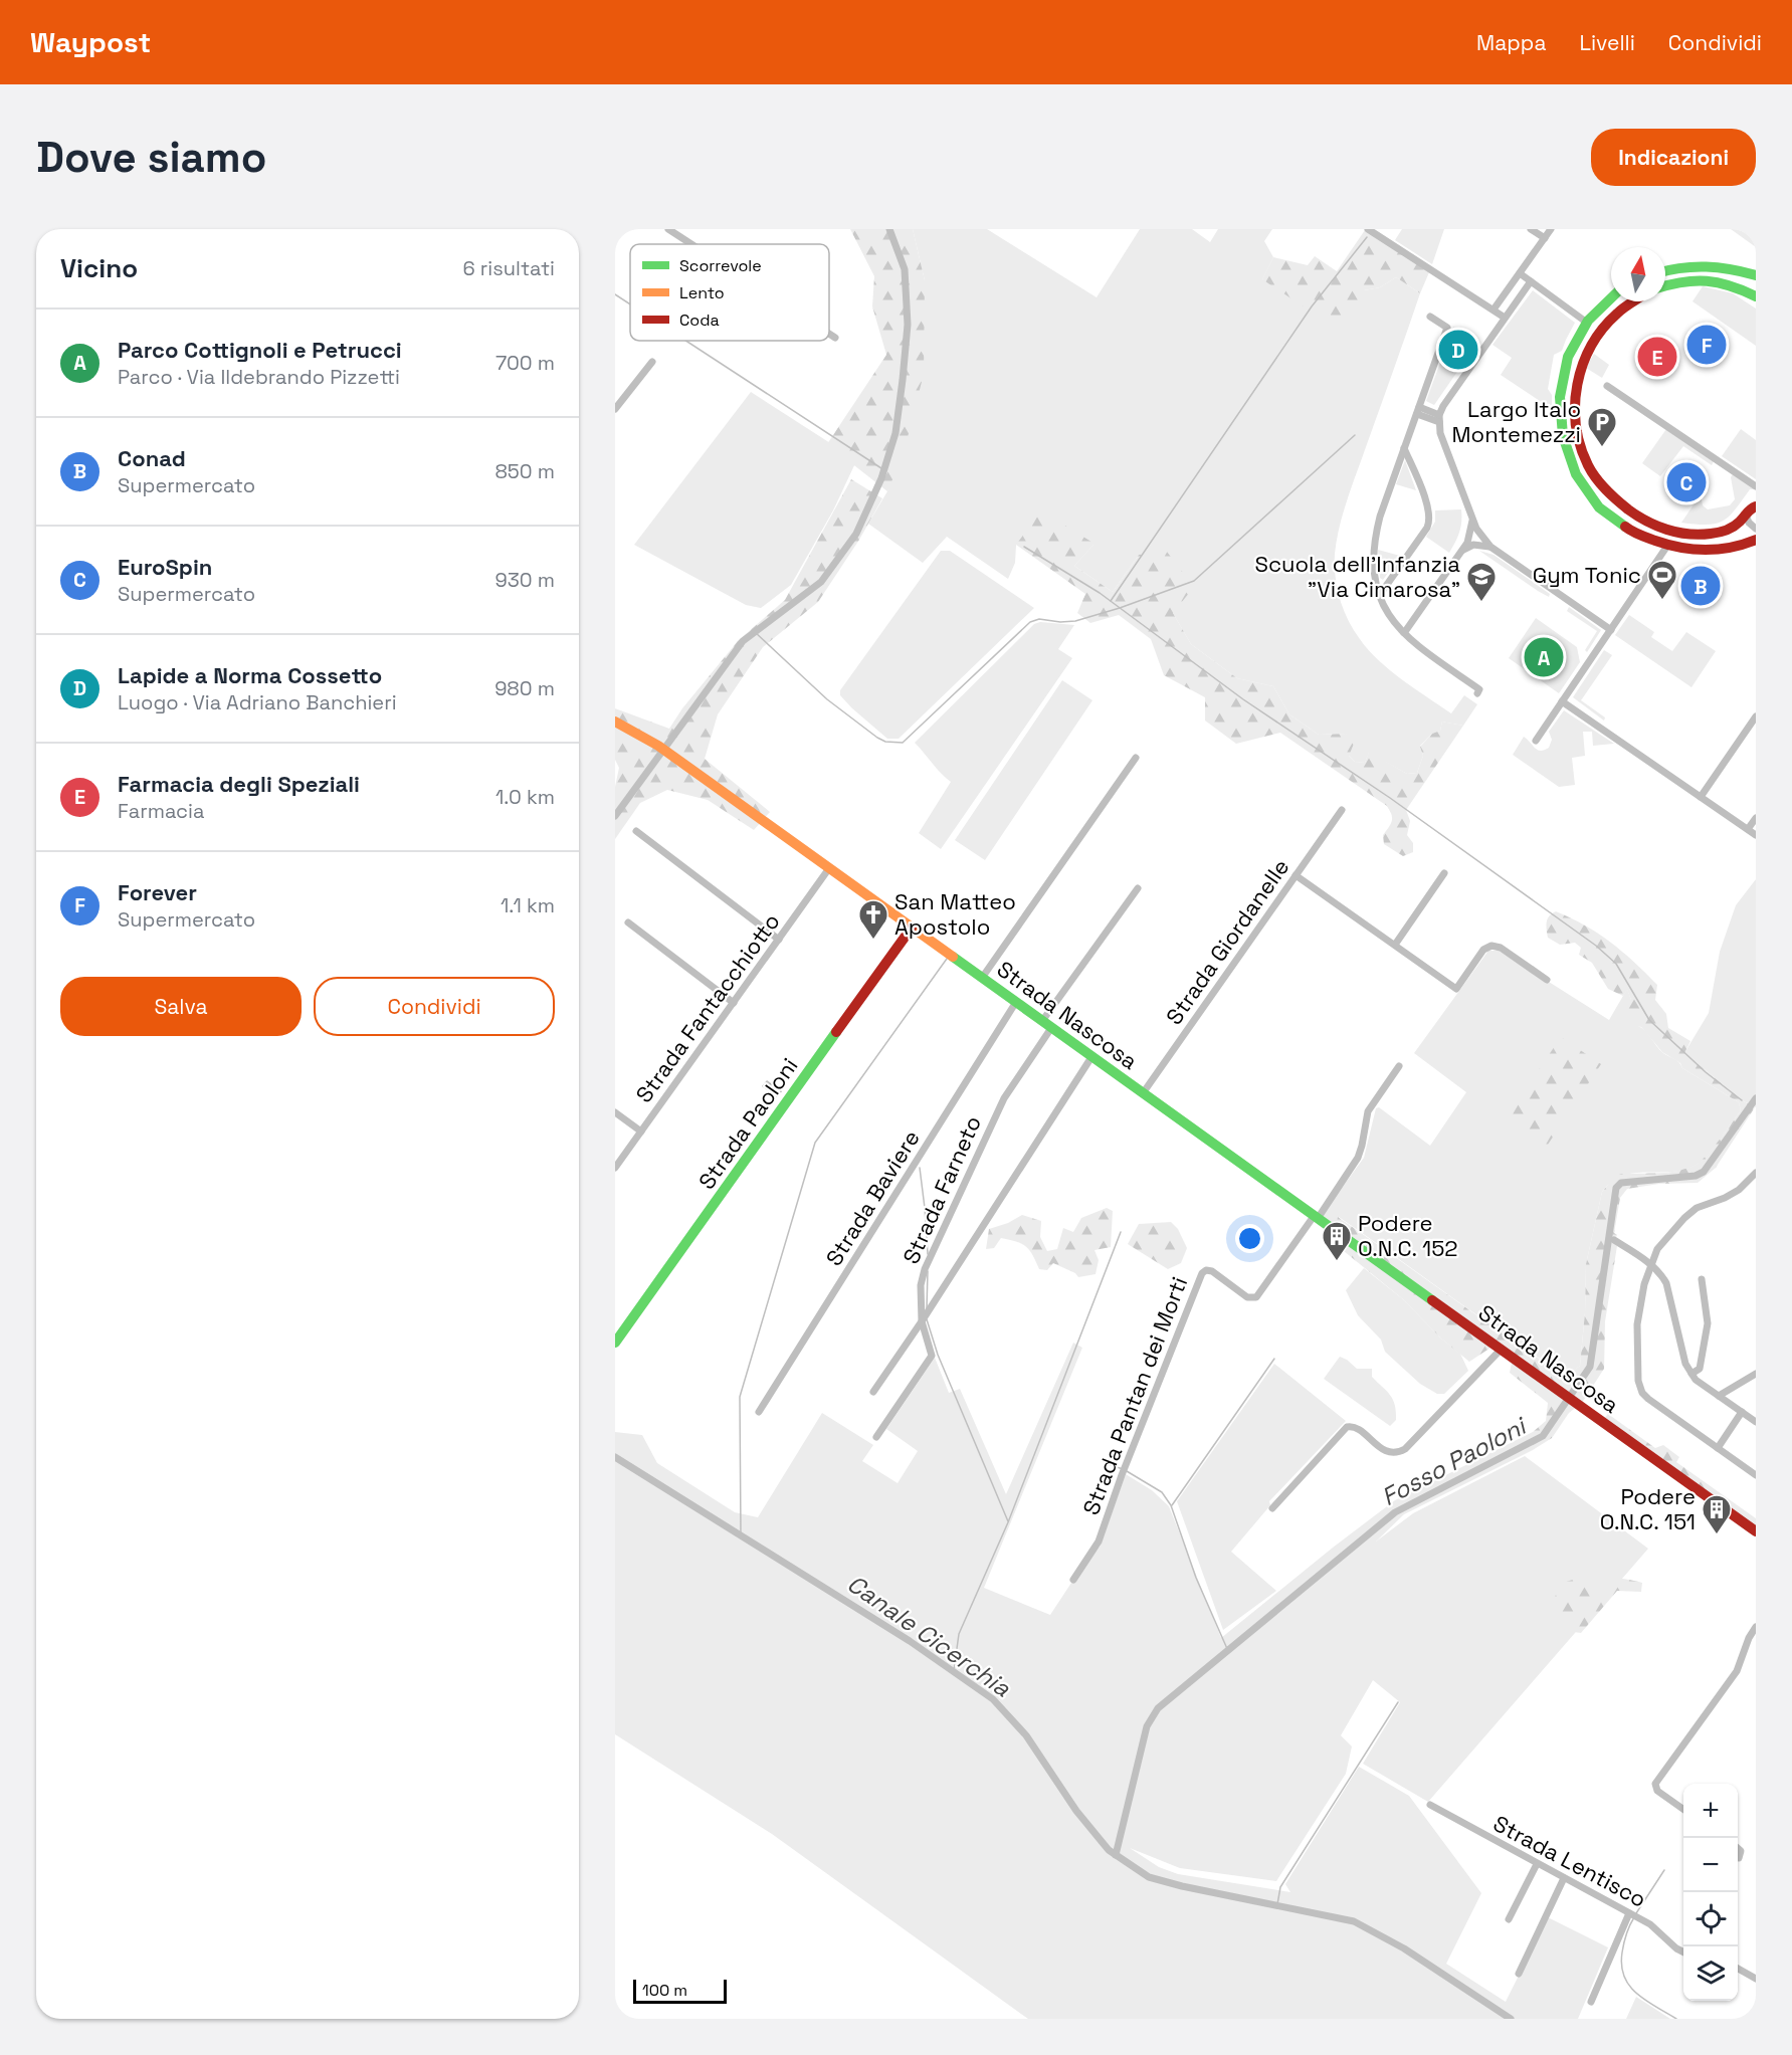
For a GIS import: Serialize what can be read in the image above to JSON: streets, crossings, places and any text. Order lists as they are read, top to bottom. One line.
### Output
{"streets":{"street":["Strada Giordanelle","Strada Fantacchiotto","Strada Nascosa","Strada Paoloni","Strada Farneto","Strada Baviere","Strada Pantan dei Morti","Strada Lentisco"]},"crossings":[["Strada Giordanelle","Strada Nascosa"],["Strada Fantacchiotto","Strada Nascosa"],["Strada Nascosa","Strada Paoloni"],["Strada Nascosa","Strada Farneto"],["Strada Nascosa","Strada Baviere"],["Strada Nascosa","Strada Pantan dei Morti"]],"water":["Fosso Paoloni","Canale Cicerchia"],"places":{"parking":["Largo Italo Montemezzi"],"sports":["Gym Tonic"],"school or university":["Scuola dell'Infanzia \"Via Cimarosa\""],"church":["San Matteo Apostolo"],"building":["Podere O.N.C. 152","Podere O.N.C. 151"]},"legend":["Scorrevole","Lento","Coda"],"scale_bar":"100 m","north":"top","page":{"header":"Waypost","nav":["Mappa","Livelli","Condividi"],"buttons":["Indicazioni",["Salva","Condividi"]],"title":"Dove siamo","heading":["Vicino","6 risultati"],"list":[{"mark":"A","name":"Parco Cottignoli e Petrucci","note":"Parco · Via Ildebrando Pizzetti","value":"700 m"},{"mark":"B","name":"Conad","note":"Supermercato","value":"850 m"},{"mark":"C","name":"EuroSpin","note":"Supermercato","value":"930 m"},{"mark":"D","name":"Lapide a Norma Cossetto","note":"Luogo · Via Adriano Banchieri","value":"980 m"},{"mark":"E","name":"Farmacia degli Speziali","note":"Farmacia","value":"1.0 km"},{"mark":"F","name":"Forever","note":"Supermercato","value":"1.1 km"}],"pins":["F","D","E","C","B","A"],"map_buttons":["+","−"],"scale":"100 m"}}
